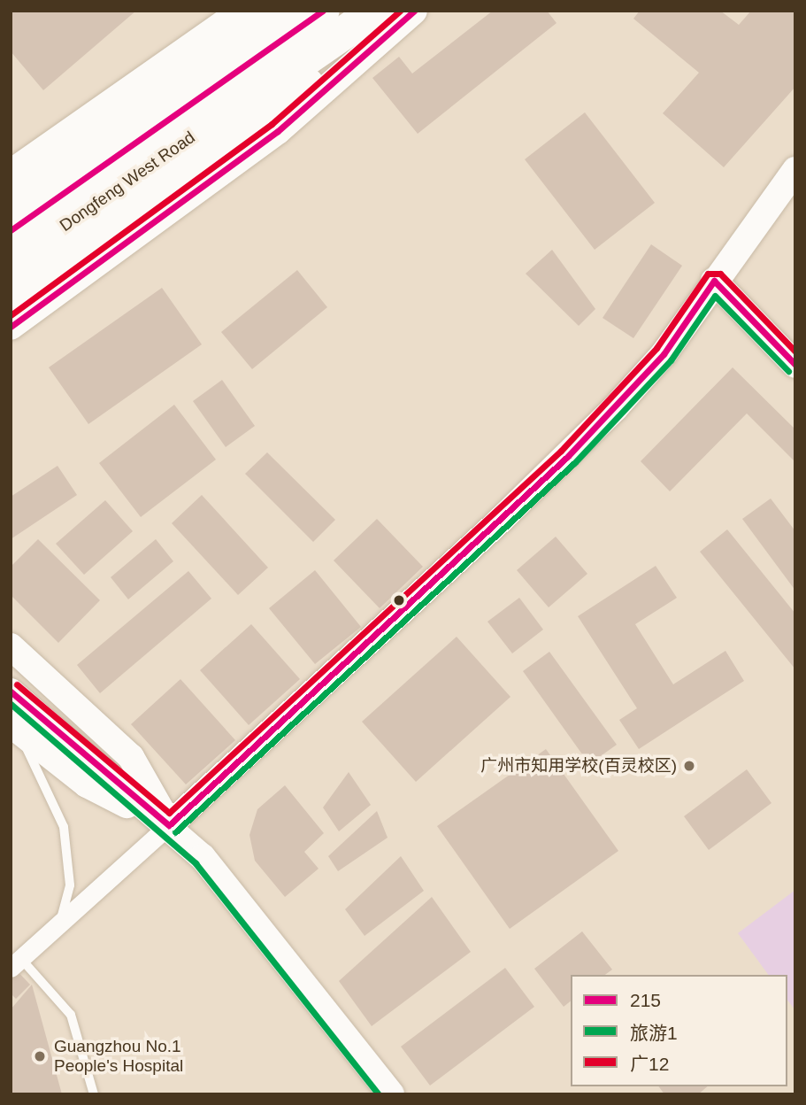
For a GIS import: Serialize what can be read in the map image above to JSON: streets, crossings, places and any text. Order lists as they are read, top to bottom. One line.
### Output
{"streets":{"highway":["Dongfeng West Road"]},"places":["广州市知用学校(百灵校区)","Guangzhou No.1 People's Hospital"],"lines":["transit line 215","transit line 广12","transit line 旅游1"],"legend":["215","旅游1","广12"]}
